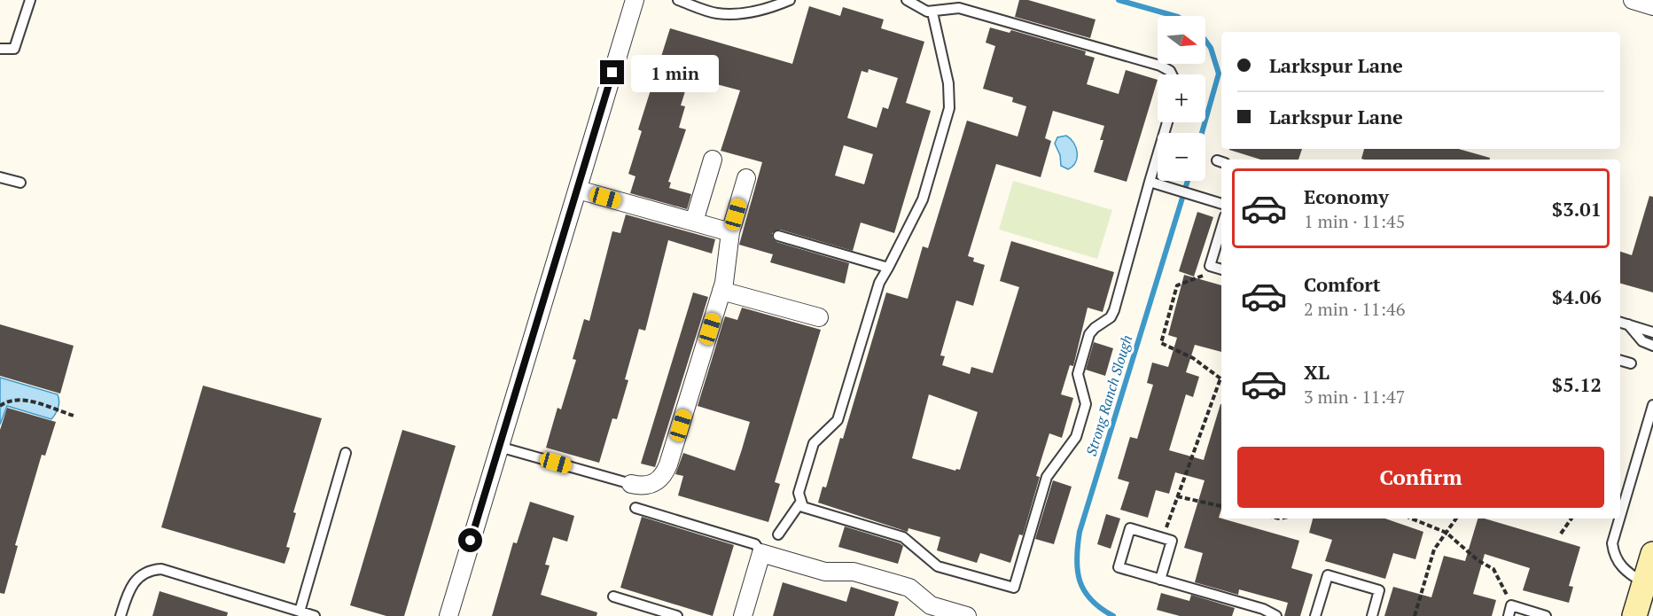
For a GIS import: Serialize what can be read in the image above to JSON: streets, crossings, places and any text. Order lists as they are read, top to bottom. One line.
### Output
{"water":["Strong Ranch Slough"],"north":"right","page":{"map_buttons":["+","−"],"banner":["Larkspur Lane","Larkspur Lane"],"bubble":"1 min","list":[{"name":"Economy","note":"1 min · 11:45","value":"$3.01"},{"name":"Comfort","note":"2 min · 11:46","value":"$4.06"},{"name":"XL","note":"3 min · 11:47","value":"$5.12"}],"buttons":"Confirm"}}
